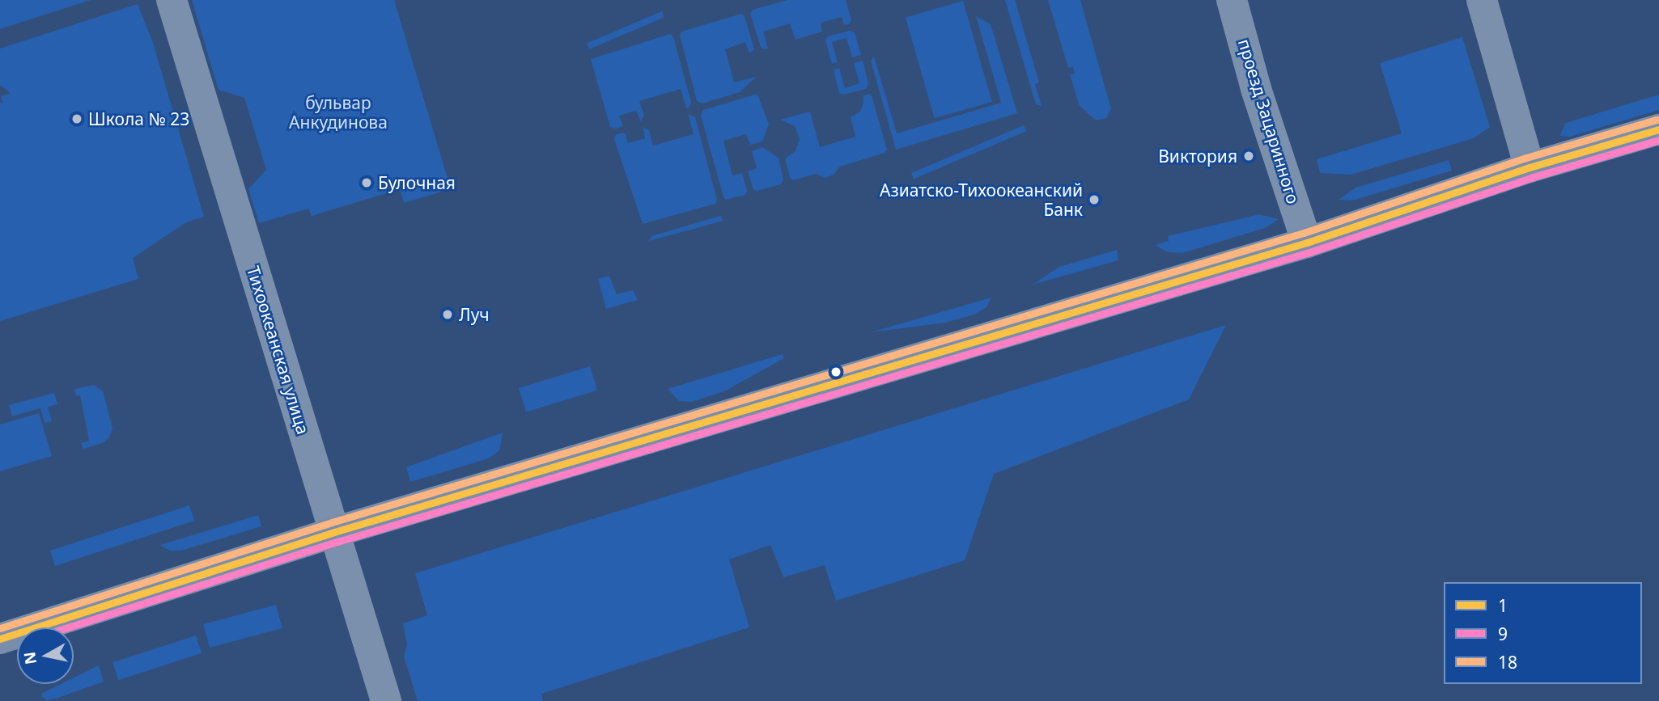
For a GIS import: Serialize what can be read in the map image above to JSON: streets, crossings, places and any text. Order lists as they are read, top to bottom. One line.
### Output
{"streets":{"street":["проезд Зацаринного","Тихоокеанская улица"]},"parks":["бульвар Анкудинова"],"places":["Школа № 23","Виктория","Булочная","Азиатско-Тихоокеанский Банк","Луч"],"lines":["transit line 18","transit line 1","transit line 9"],"legend":["1","9","18"],"north":"left"}
